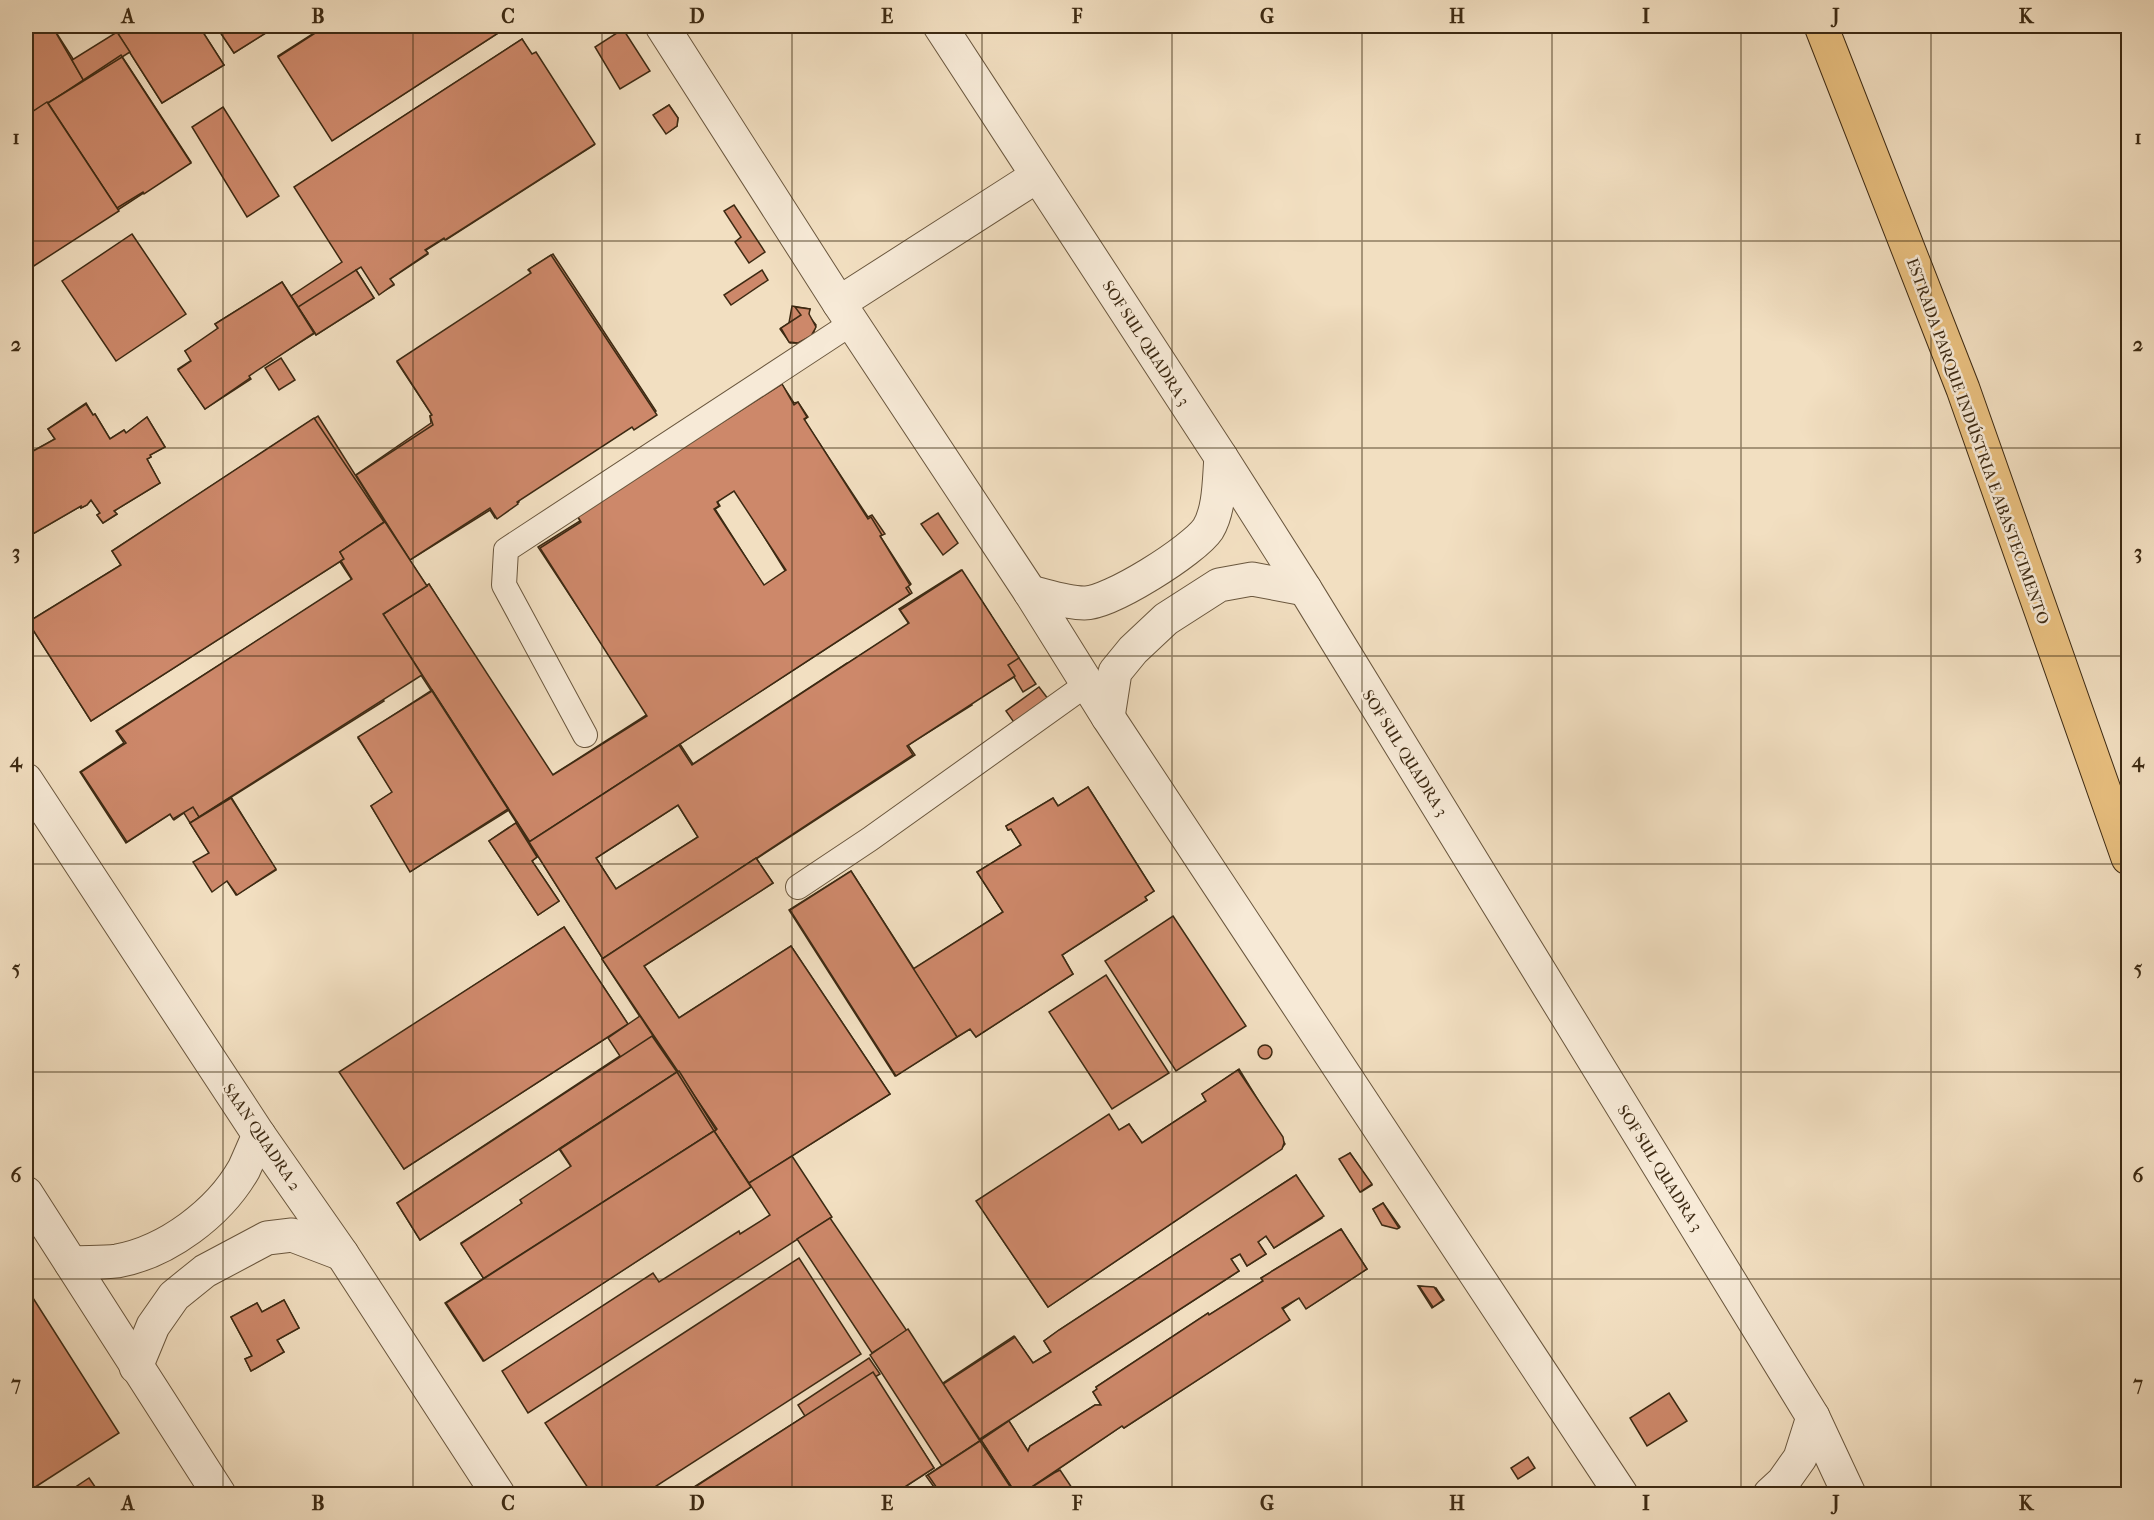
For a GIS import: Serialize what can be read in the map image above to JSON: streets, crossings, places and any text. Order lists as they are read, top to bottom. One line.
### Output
{"streets":{"highway":["ESTRADA PARQUE INDÚSTRIA E ABASTECIMENTO"],"street":["SOF SUL QUADRA 3","SAAN QUADRA 2"]},"grid":{"columns":["A","B","C","D","E","F","G","H","I","J","K"],"rows":["1","2","3","4","5","6","7"]}}
